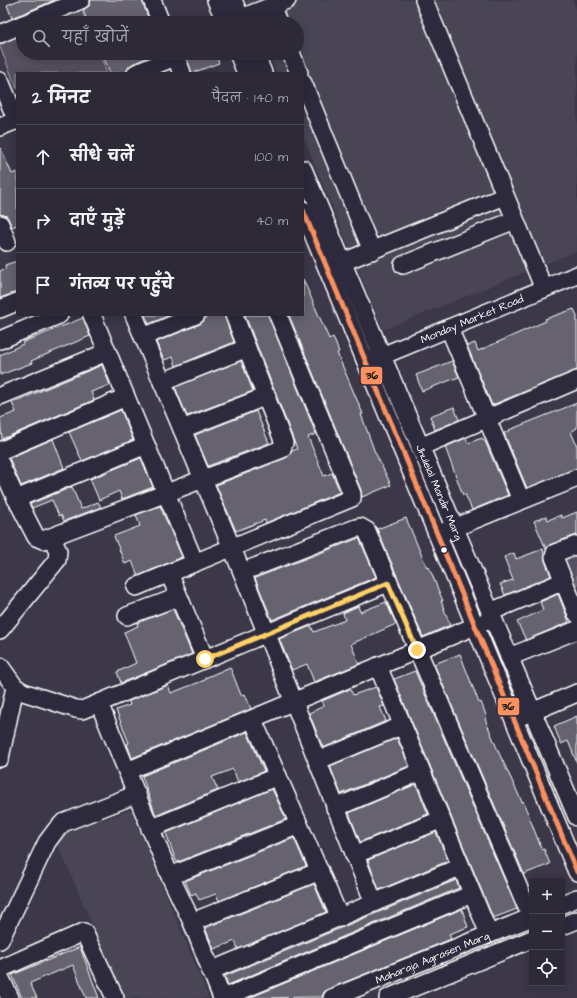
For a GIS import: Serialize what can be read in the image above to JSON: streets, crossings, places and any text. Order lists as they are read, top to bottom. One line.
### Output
{"streets":{"street":["Monday Market Road","Jhulelal Mandir Marg","Maharaja Agrasen Marg"]},"crossings":[["Monday Market Road","Jhulelal Mandir Marg"]],"lines":["transit line 36"],"page":{"search":"यहाँ खोजें","heading":["2 मिनट","पैदल · 140 m"],"list":[["सीधे चलें","100 m"],["दाएँ मुड़ें","40 m"],"गंतव्य पर पहुँचे"],"map_buttons":["+","−"]}}
